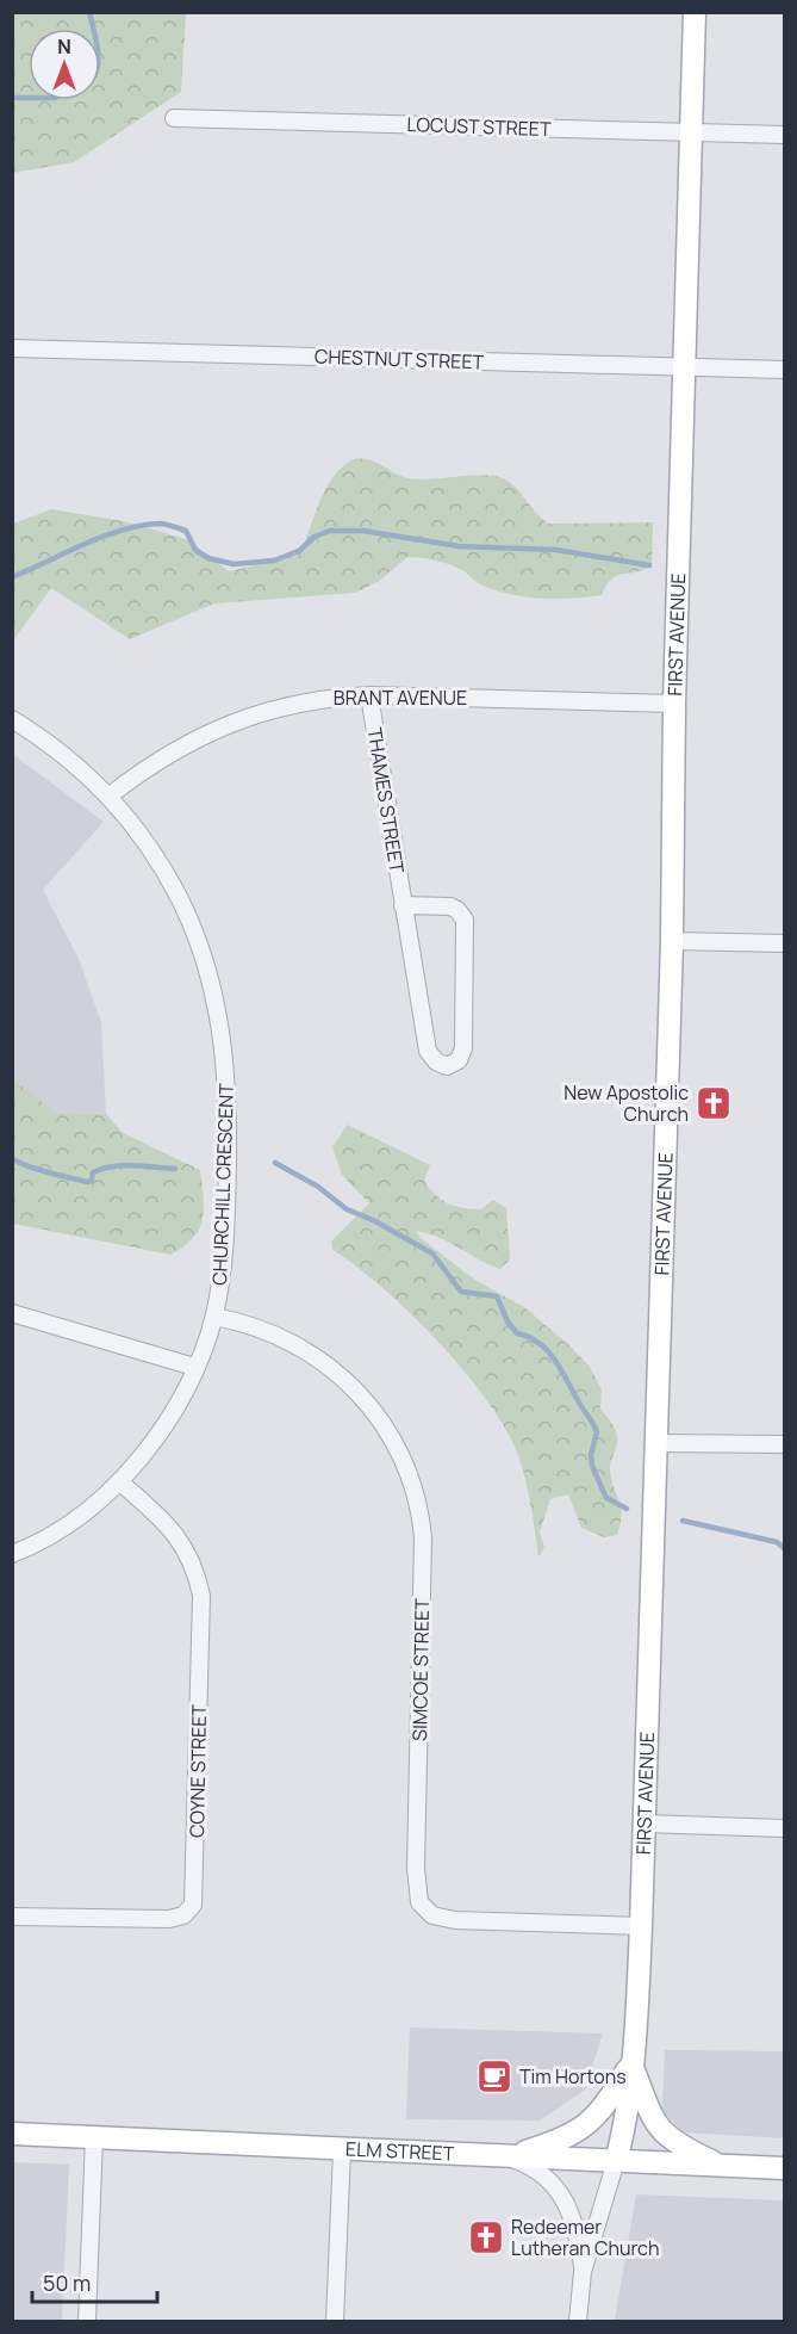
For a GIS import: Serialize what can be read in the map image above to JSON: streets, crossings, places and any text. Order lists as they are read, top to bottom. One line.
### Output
{"streets":{"main road":["FIRST AVENUE","ELM STREET"],"street":["LOCUST STREET","CHESTNUT STREET","BRANT AVENUE","THAMES STREET","CHURCHILL CRESCENT","SIMCOE STREET","COYNE STREET"]},"crossings":[["LOCUST STREET","FIRST AVENUE"],["CHESTNUT STREET","FIRST AVENUE"],["FIRST AVENUE","BRANT AVENUE"],["FIRST AVENUE","SIMCOE STREET"],["FIRST AVENUE","ELM STREET"],["BRANT AVENUE","THAMES STREET"],["BRANT AVENUE","CHURCHILL CRESCENT"],["CHURCHILL CRESCENT","SIMCOE STREET"],["CHURCHILL CRESCENT","COYNE STREET"]],"places":{"church":["New Apostolic Church","Redeemer Lutheran Church"],"cafe":["Tim Hortons"]},"scale_bar":"50 m","north":"top"}
